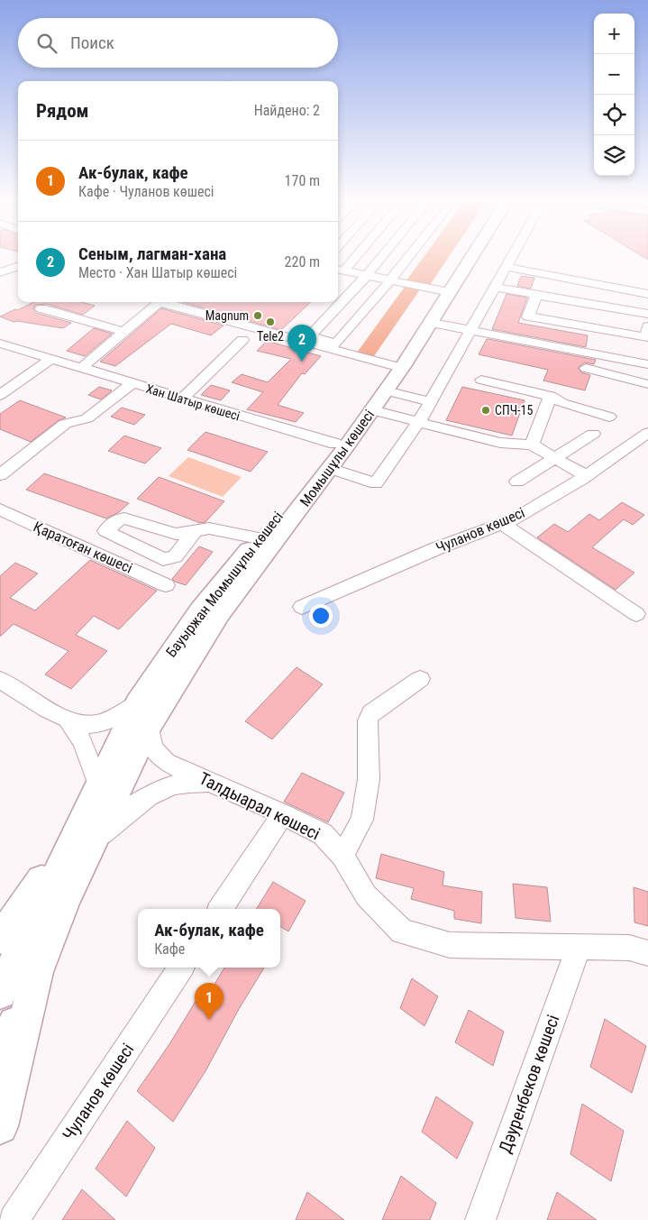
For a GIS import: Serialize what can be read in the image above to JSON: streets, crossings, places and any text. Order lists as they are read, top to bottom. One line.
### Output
{"streets":{"main road":["Момышұлы көшесі","Бауыржан Момышұлы көшесі"],"street":["Хан Шатыр көшесі","Чуланов көшесі","Қаратоған көшесі","Талдыарал көшесі","Дәуренбеков көшесі"]},"crossings":[["Хан Шатыр көшесі","Бауыржан Момышұлы көшесі"],["Момышұлы көшесі","Бауыржан Момышұлы көшесі"],["Момышұлы көшесі","Талдыарал көшесі"],["Бауыржан Момышұлы көшесі","Талдыарал көшесі"],["Талдыарал көшесі","Дәуренбеков көшесі"]],"places":["Magnum","Tele2","СПЧ-15"],"page":{"map_buttons":["+","−"],"search":"Поиск","heading":["Рядом","Найдено: 2"],"list":[{"mark":"1","name":"Ак-булак, кафе","note":"Кафе · Чуланов көшесі","value":"170 m"},{"mark":"2","name":"Сеным, лагман-хана","note":"Место · Хан Шатыр көшесі","value":"220 m"}],"pins":["2","1"],"popup":["Ак-булак, кафе","Кафе"]}}
